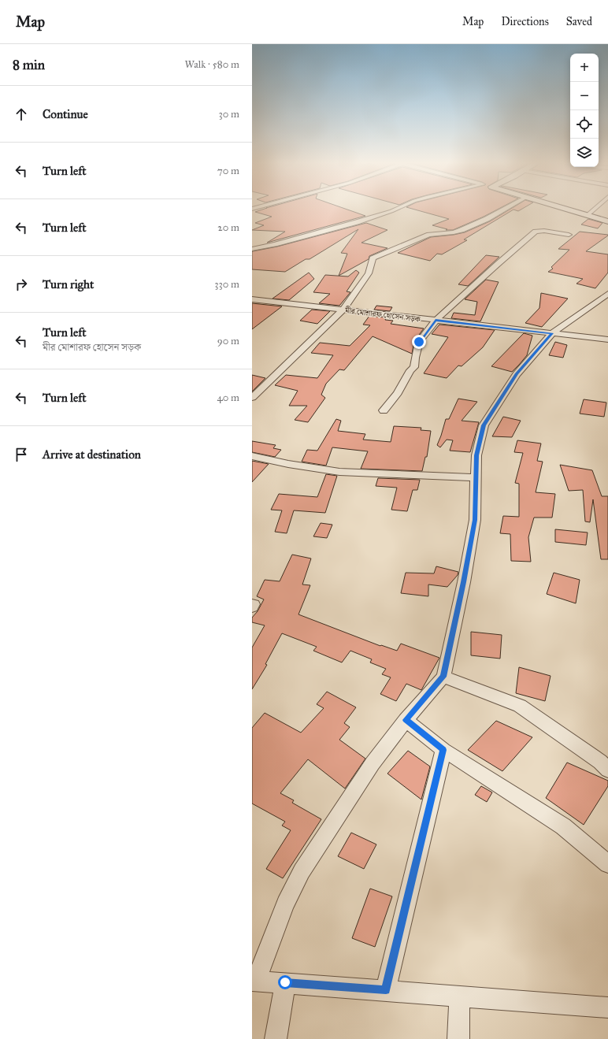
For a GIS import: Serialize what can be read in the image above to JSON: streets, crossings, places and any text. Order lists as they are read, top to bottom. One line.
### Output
{"streets":{"street":["মীর মোশারফ হোসেন সড়ক"]},"page":{"header":"Map","nav":["Map","Directions","Saved"],"heading":["8 min","Walk · 580 m"],"map_buttons":["+","−"],"list":[["Continue","30 m"],["Turn left","70 m"],["Turn left","20 m"],["Turn right","330 m"],["Turn left","মীর মোশারফ হোসেন সড়ক","90 m"],["Turn left","40 m"],"Arrive at destination"]}}
